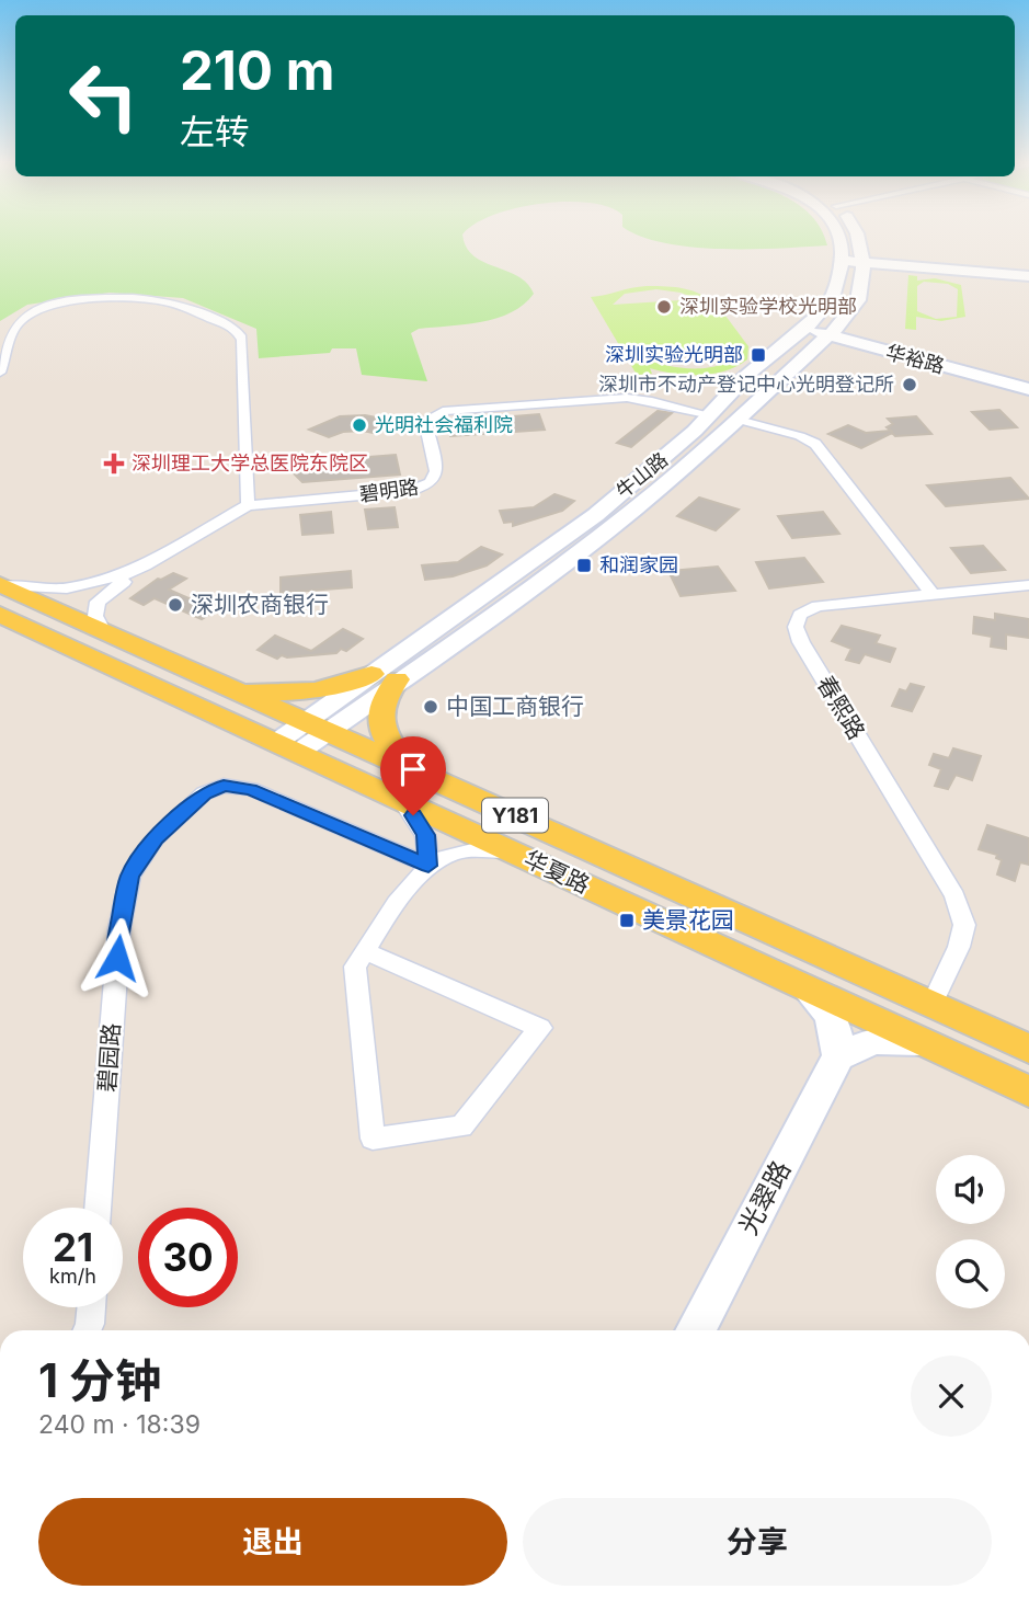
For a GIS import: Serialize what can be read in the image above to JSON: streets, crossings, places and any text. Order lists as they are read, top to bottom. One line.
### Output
{"streets":{"main road":["Y181","华夏路"],"street":["华裕路","牛山路","碧明路","春熙路","碧园路","光翠路"]},"crossings":[["华裕路","牛山路"],["牛山路","碧明路"],["牛山路","华夏路"],["碧明路","华夏路"],["春熙路","华夏路"]],"places":{"other":["深圳实验学校光明部","深圳市不动产登记中心光明登记所","光明社会福利院","深圳农商银行","中国工商银行"],"transit":["深圳实验光明部","和润家园","美景花园"],"health":["深圳理工大学总医院东院区"]},"page":{"turn":["210 m","左转"],"speed":"21 km/h","limit":"30","heading":["1 分钟","240 m · 18:39"],"buttons":["退出","分享"]}}
